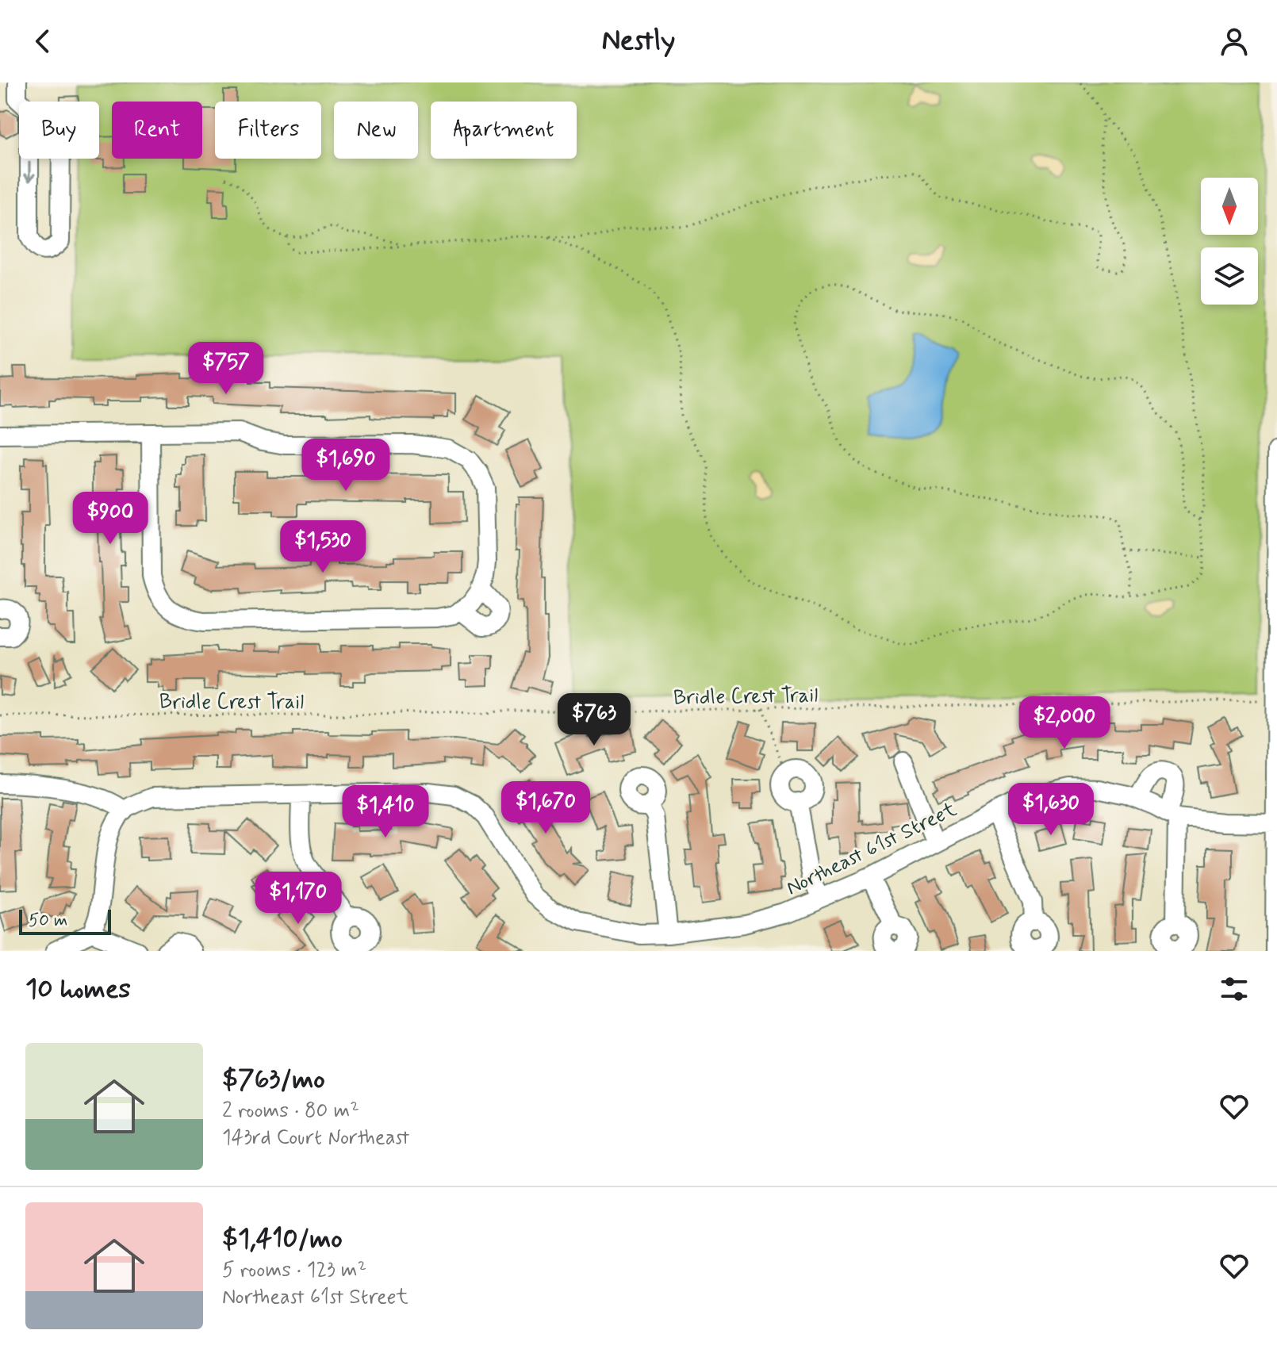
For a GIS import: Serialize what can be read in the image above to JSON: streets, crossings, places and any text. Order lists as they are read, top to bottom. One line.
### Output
{"streets":{"street":["Northeast 61st Street"],"path":["Bridle Crest Trail"]},"scale_bar":"50 m","north":"bottom","page":{"header":"Nestly","chip":["Buy","Rent","Filters","New","Apartment"],"price":["$757","$1,690","$900","$1,530","$763","$2,000","$1,670","$1,630","$1,410","$1,170"],"scale":"50 m","heading":"10 homes","list":[{"name":"$763/mo","note":"2 rooms · 80 m² · 143rd Court Northeast"},{"name":"$1,410/mo","note":"5 rooms · 123 m² · Northeast 61st Street"}]}}
